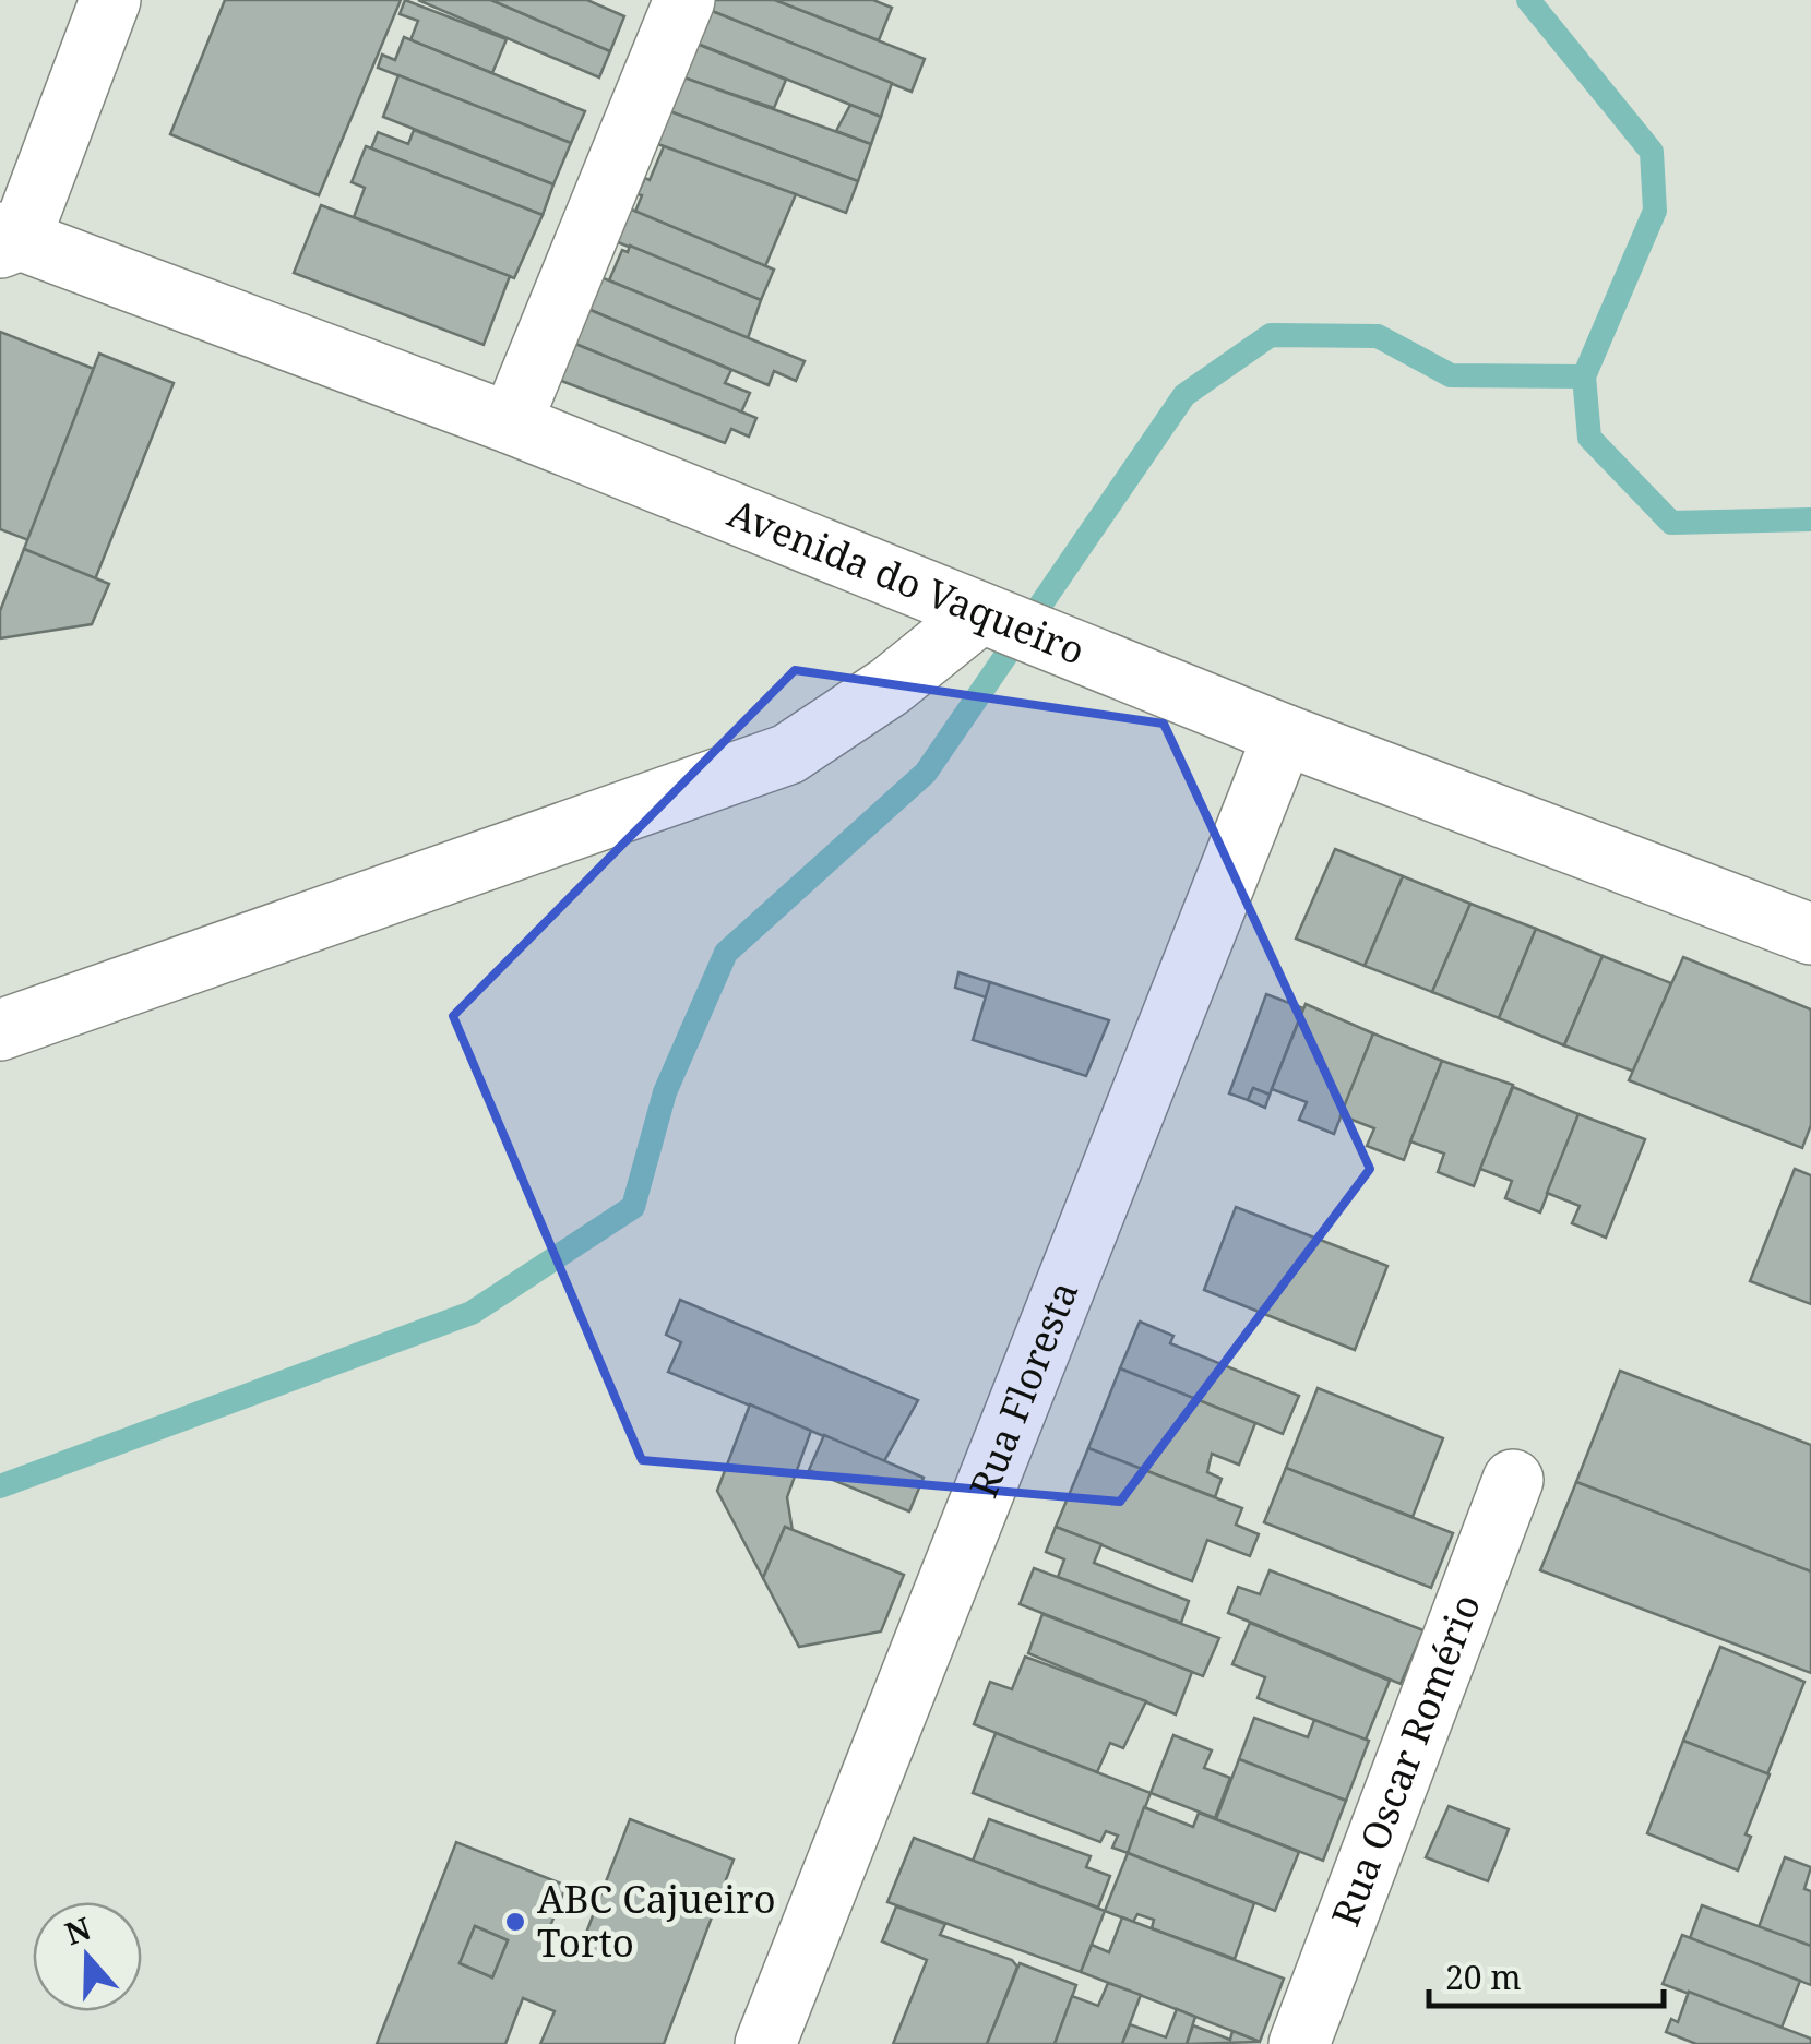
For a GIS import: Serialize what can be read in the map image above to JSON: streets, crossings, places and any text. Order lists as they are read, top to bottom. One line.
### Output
{"streets":{"street":["Avenida do Vaqueiro","Rua Floresta","Rua Oscar Romério"]},"crossings":[["Avenida do Vaqueiro","Rua Floresta"]],"places":["ABC Cajueiro Torto"],"scale_bar":"20 m","north":"top"}
